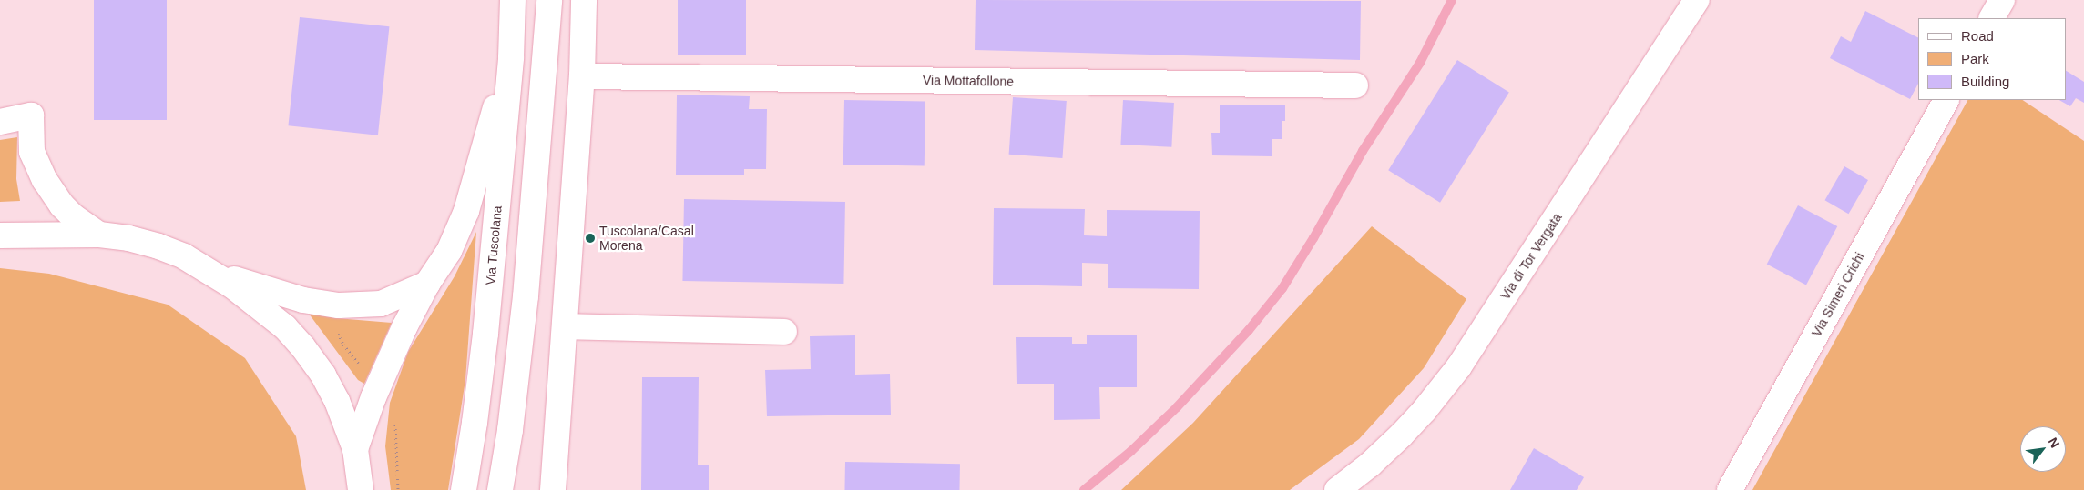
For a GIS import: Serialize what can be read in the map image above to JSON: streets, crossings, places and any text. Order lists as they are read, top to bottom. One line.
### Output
{"streets":{"main road":["Via Mottafollone","Via Tuscolana","Via di Tor Vergata","Via Simeri Crichi"]},"places":["Tuscolana/Casal Morena"],"legend":["Road","Park","Building"],"north":"top right"}
